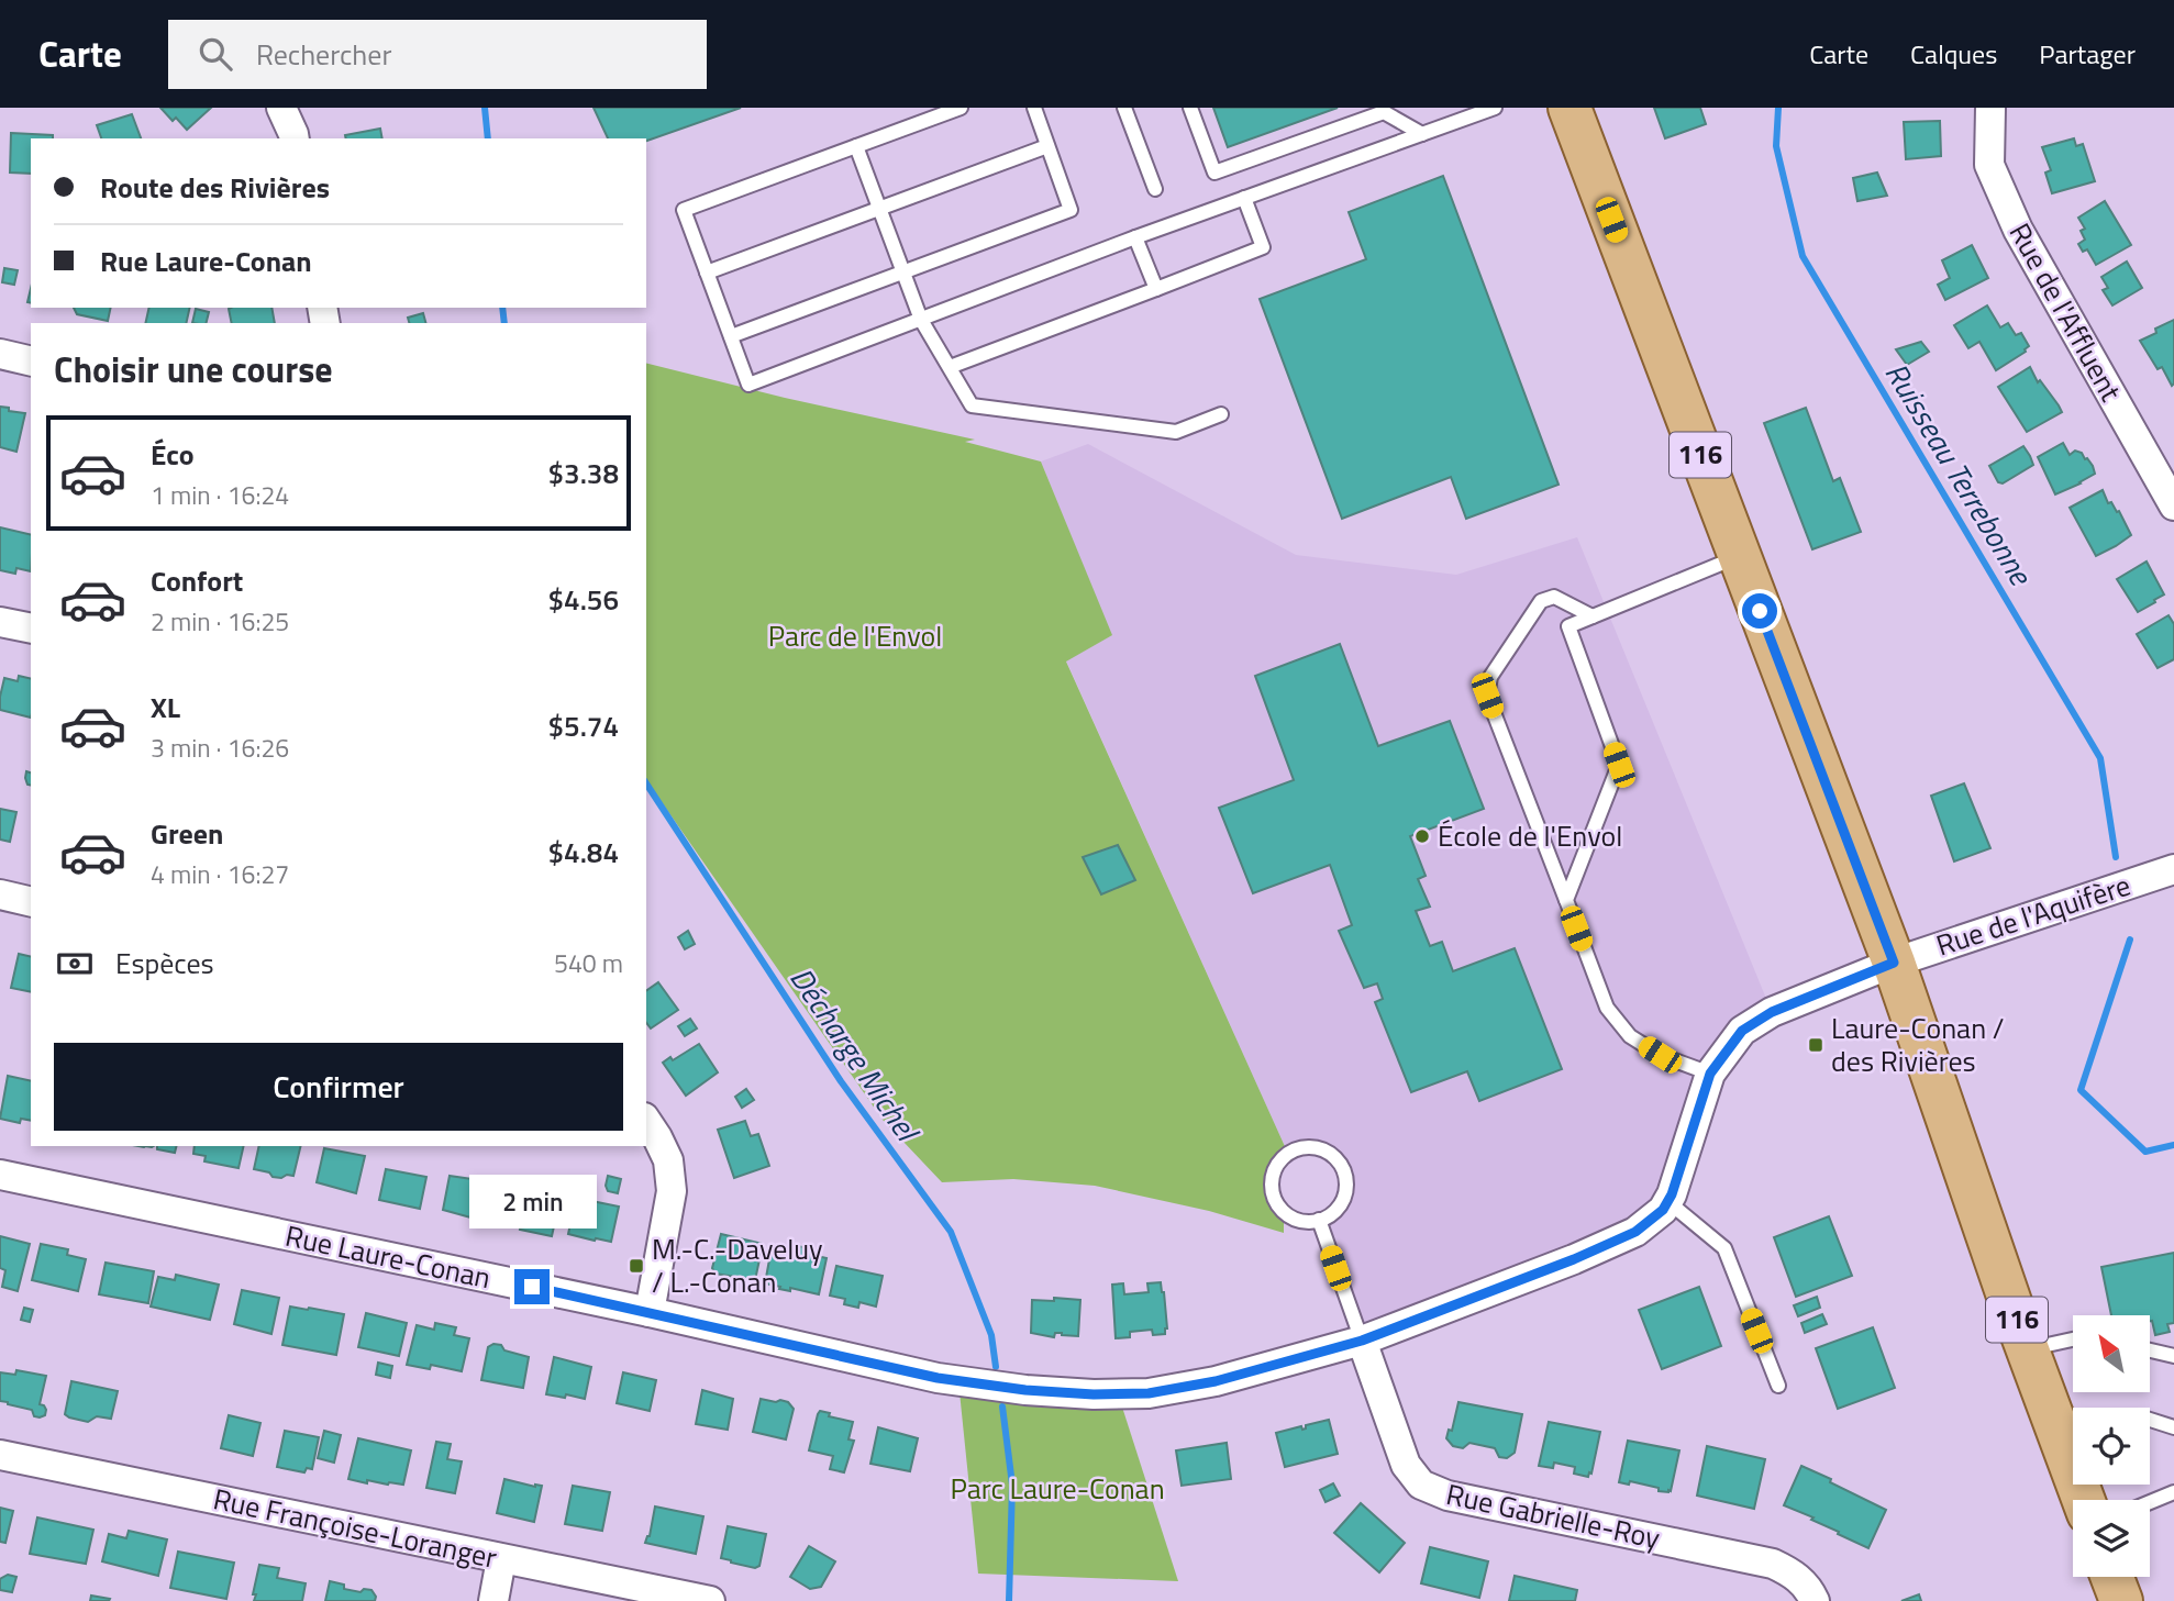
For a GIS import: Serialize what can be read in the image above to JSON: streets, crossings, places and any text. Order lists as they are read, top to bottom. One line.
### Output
{"streets":{"main road":["116"],"street":["Rue de l'Affluent","Rue de l'Aquifère","Rue Laure-Conan","Rue Gabrielle-Roy","Rue Françoise-Loranger"]},"crossings":[["116","Rue de l'Aquifère"],["116","Rue Laure-Conan"],["Rue de l'Aquifère","Rue Laure-Conan"],["Rue Laure-Conan","Rue Gabrielle-Roy"]],"water":["Ruisseau Terrebonne","Décharge Michel"],"parks":["Parc de l'Envol","Parc Laure-Conan"],"places":{"other":["École de l'Envol"],"transit":["Laure-Conan / des Rivières","M.-C.-Daveluy / L.-Conan"]},"north":"top left","page":{"header":"Carte","search":"Rechercher","nav":["Carte","Calques","Partager"],"banner":["Route des Rivières","Rue Laure-Conan"],"heading":"Choisir une course","list":[{"name":"Éco","note":"1 min · 16:24","value":"$3.38"},{"name":"Confort","note":"2 min · 16:25","value":"$4.56"},{"name":"XL","note":"3 min · 16:26","value":"$5.74"},{"name":"Green","note":"4 min · 16:27","value":"$4.84"}],"pay":["Espèces","540 m"],"buttons":"Confirmer","bubble":"2 min"}}
